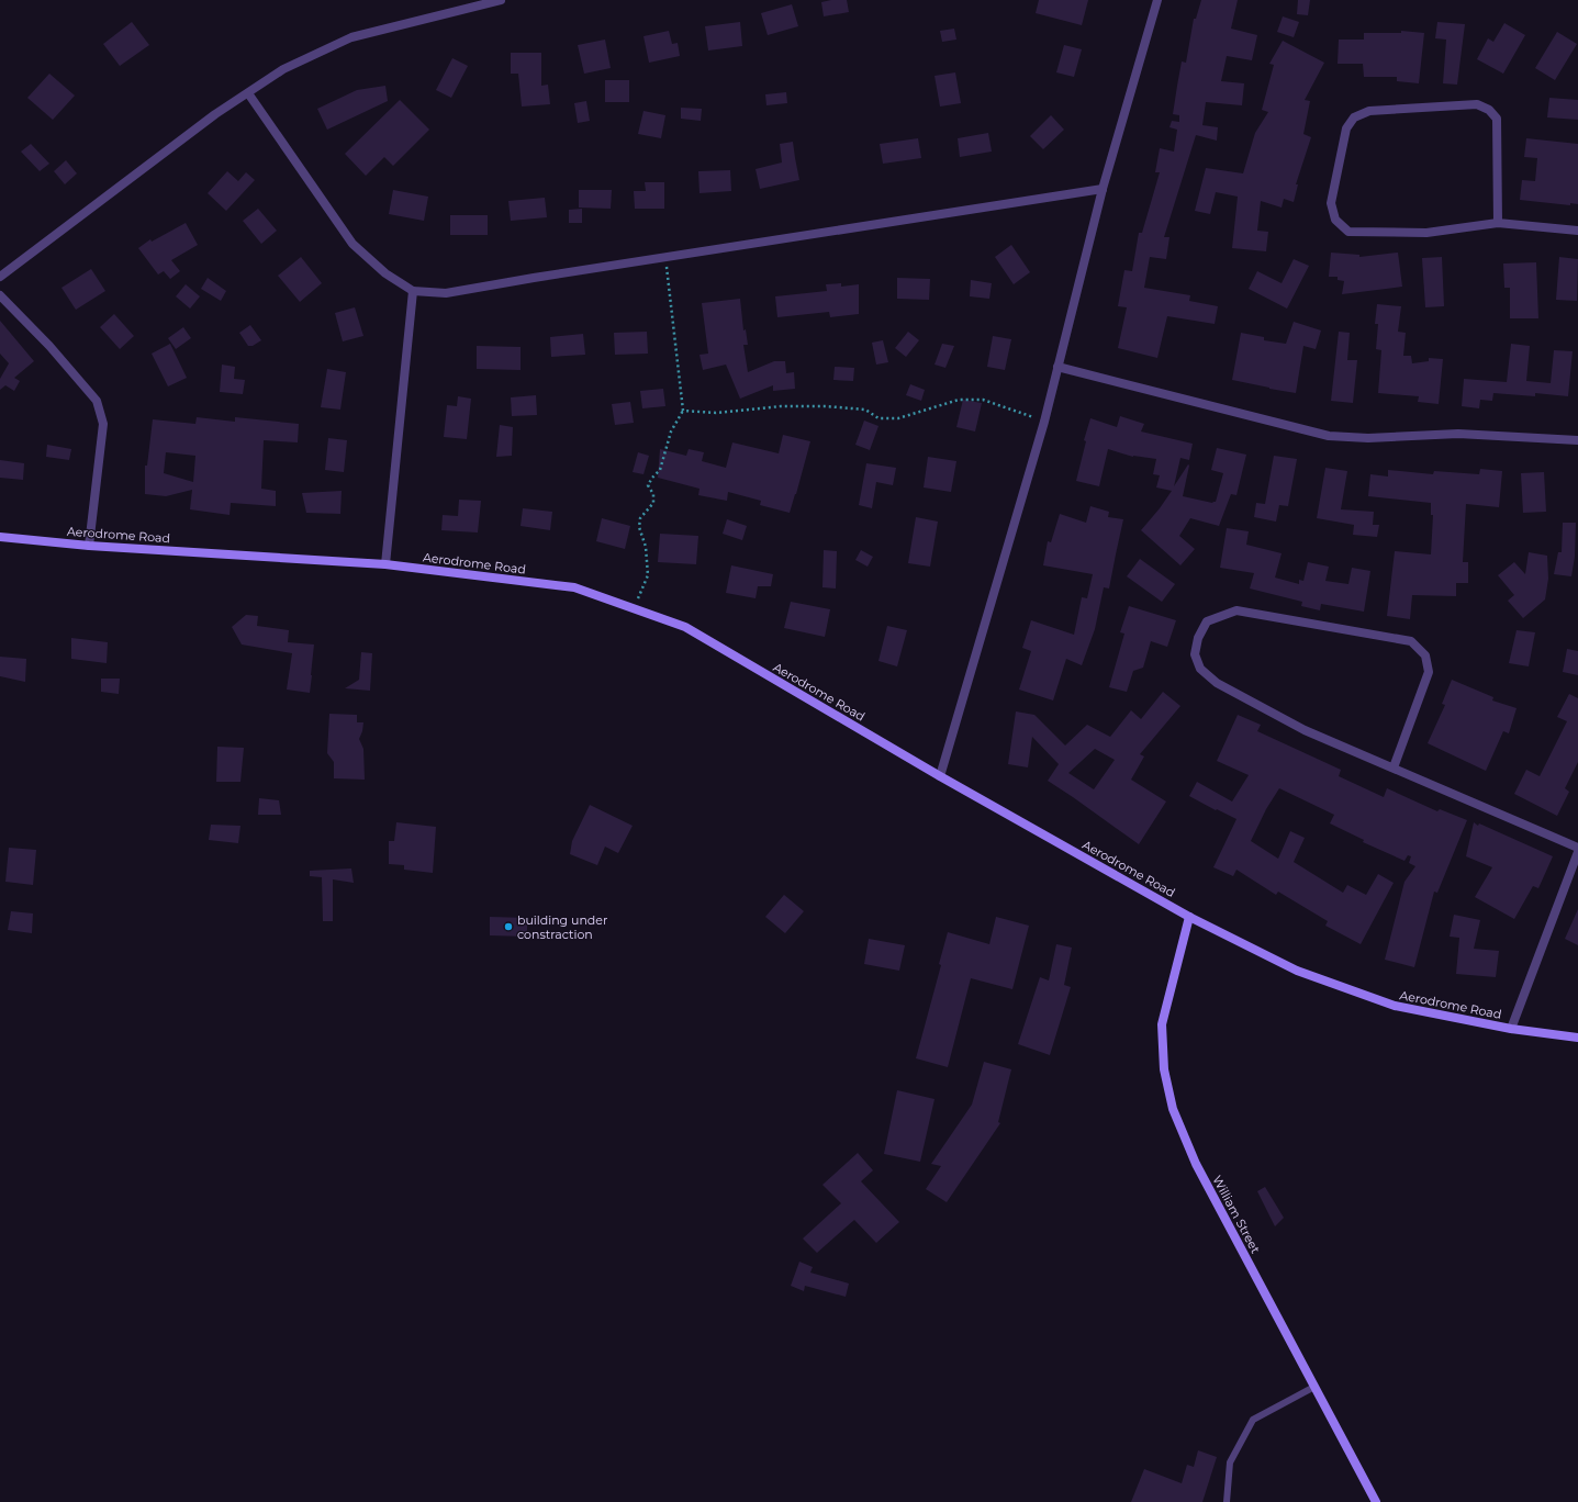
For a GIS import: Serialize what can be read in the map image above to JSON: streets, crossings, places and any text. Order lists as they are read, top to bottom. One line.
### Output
{"streets":{"street":["Aerodrome Road","William Street"]},"crossings":[["Aerodrome Road","William Street"]],"places":["building under constraction"]}
